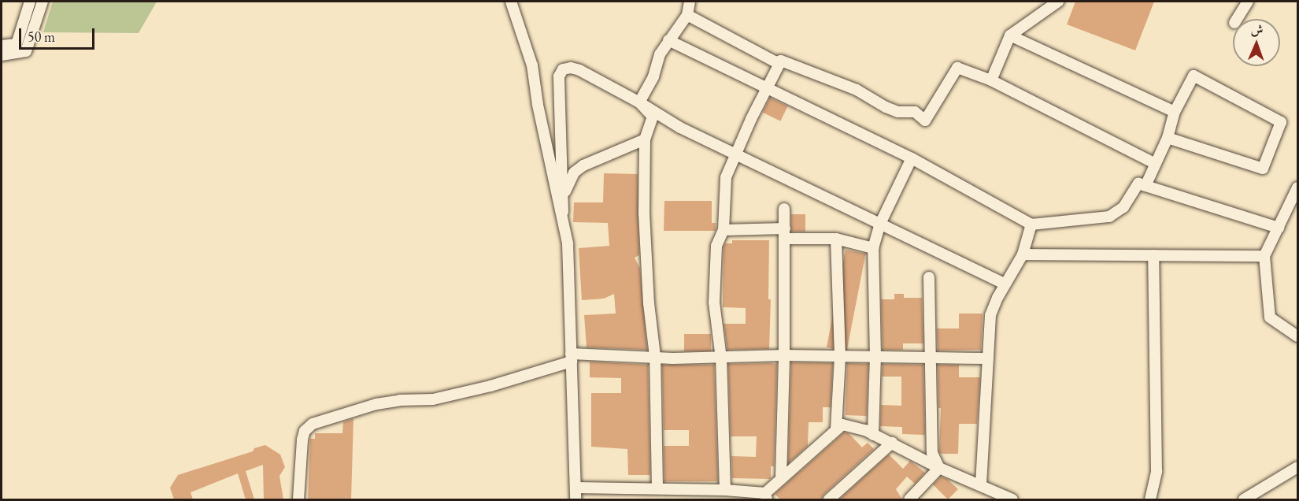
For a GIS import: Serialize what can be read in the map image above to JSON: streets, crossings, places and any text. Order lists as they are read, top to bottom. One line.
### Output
{"scale_bar":"50 m","north":"top"}
